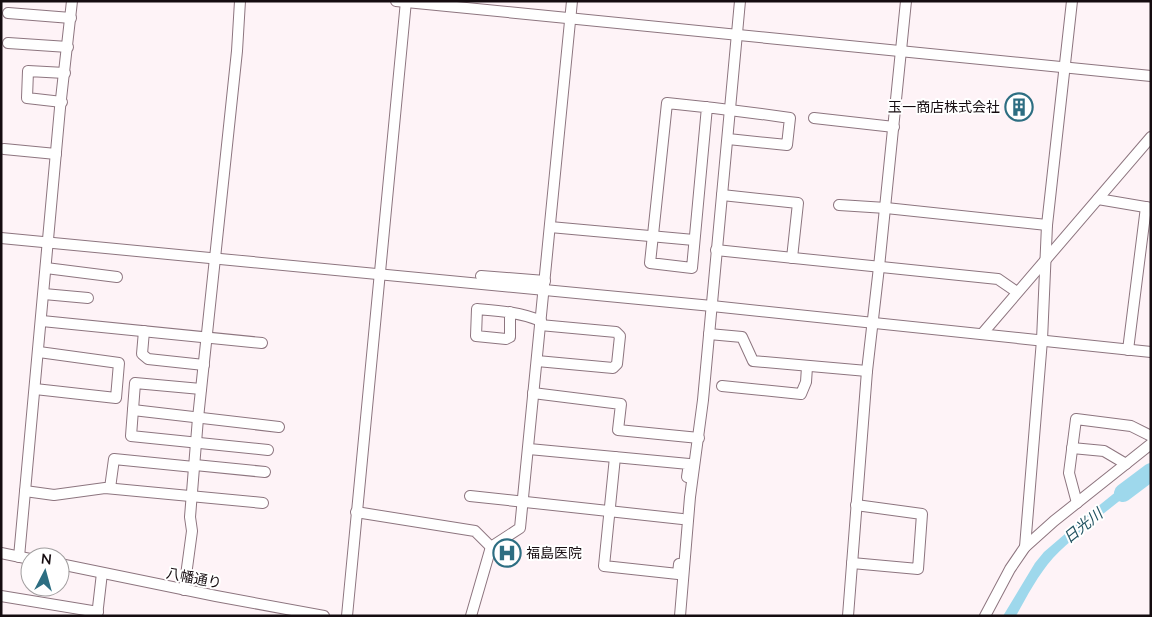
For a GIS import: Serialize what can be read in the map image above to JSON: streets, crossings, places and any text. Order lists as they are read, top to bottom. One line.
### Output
{"streets":{"street":["八幡通り"]},"water":["日光川"],"places":{"building":["玉一商店株式会社"],"hospital":["福島医院"]},"north":"top"}
